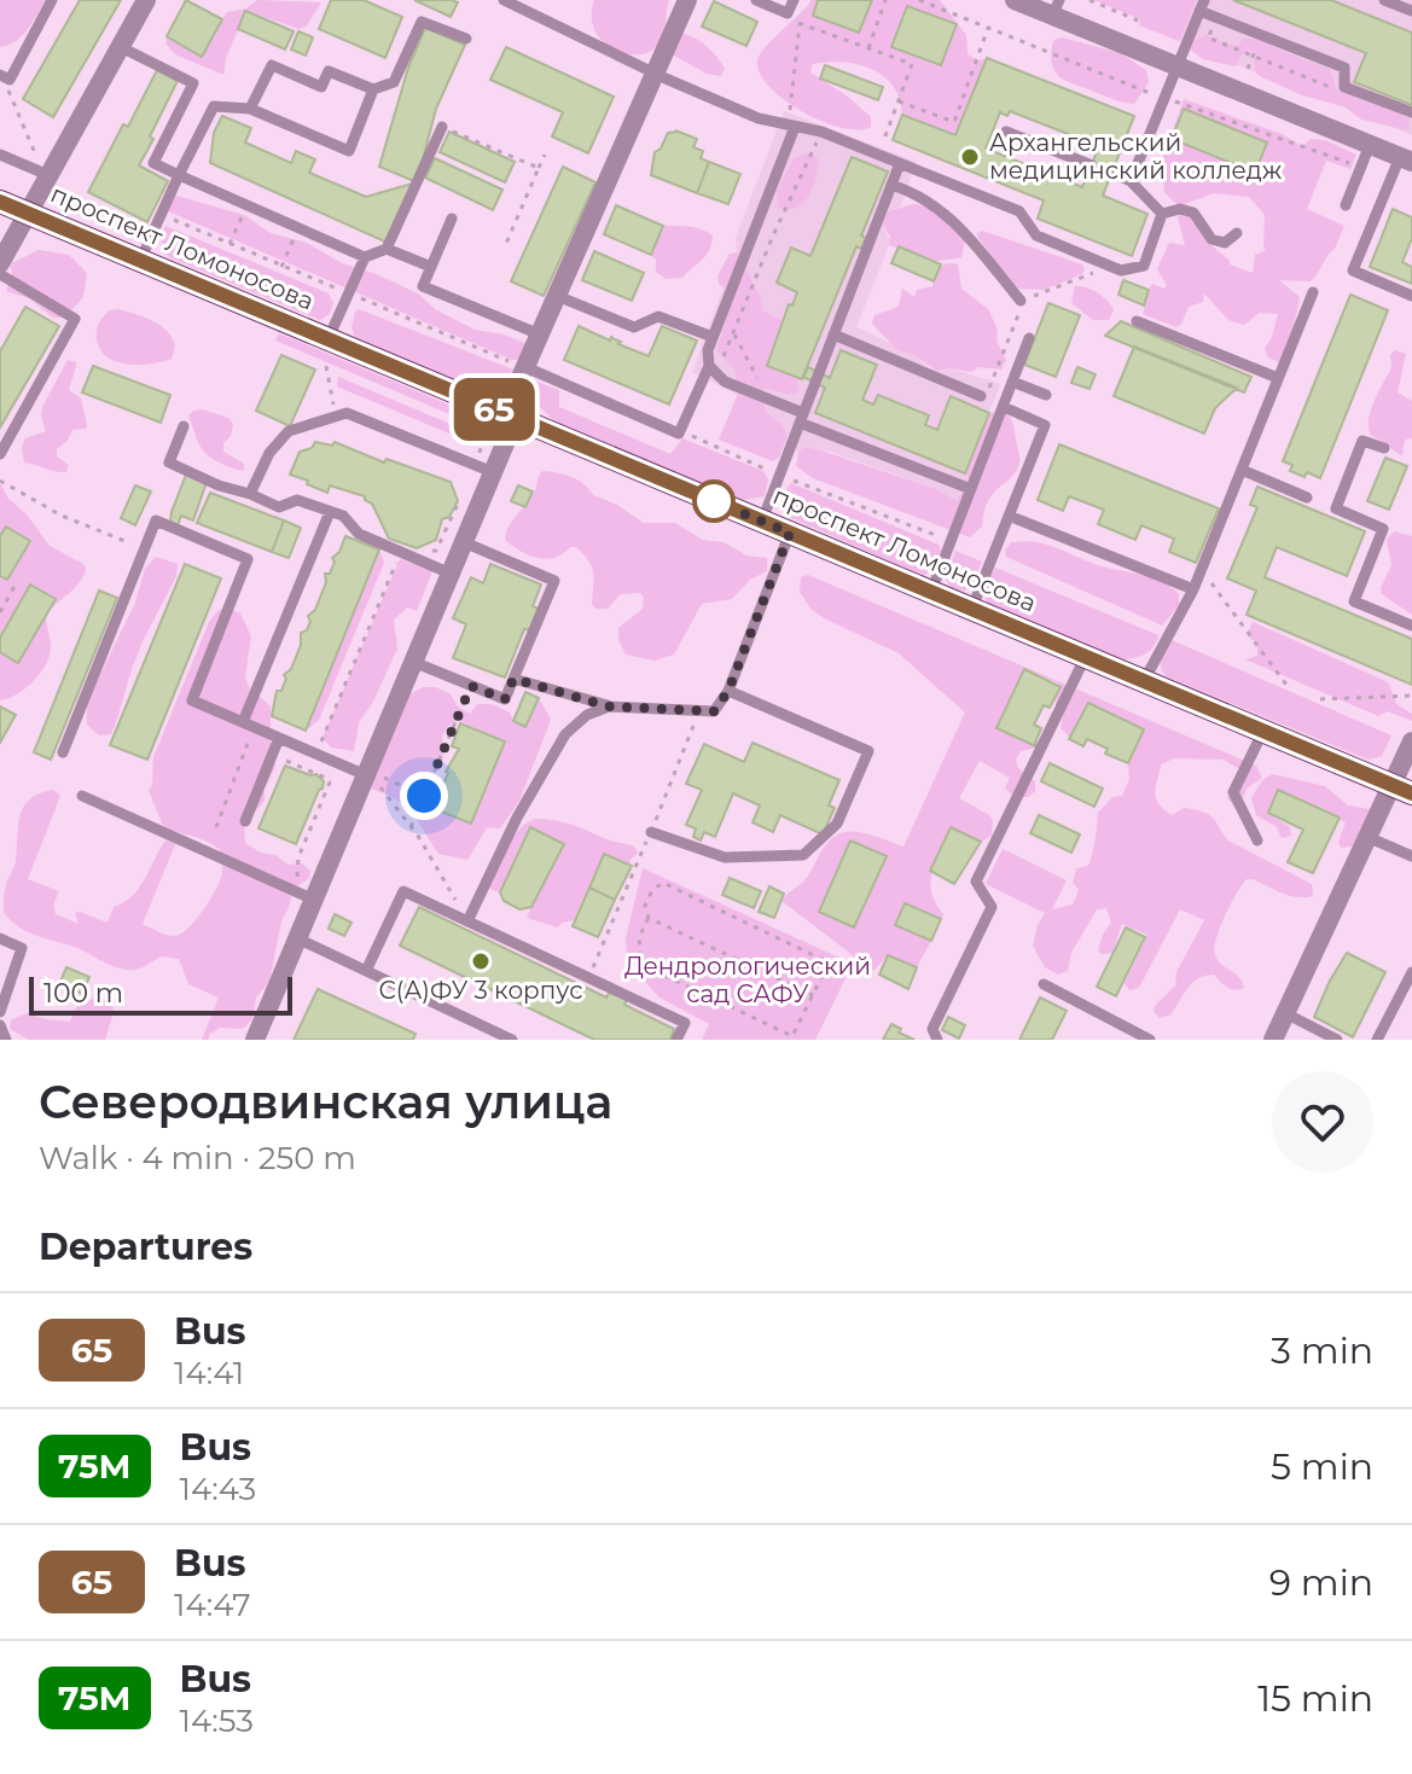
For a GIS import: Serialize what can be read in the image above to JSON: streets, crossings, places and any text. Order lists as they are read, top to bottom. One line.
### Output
{"streets":{"main road":["проспект Ломоносова"]},"parks":["Дендрологический сад САФУ"],"places":["Архангельский медицинский колледж","С(А)ФУ 3 корпус"],"lines":["bus line 65"],"scale_bar":"100 m","page":{"on_map":"65","scale":"100 m","heading":[["Северодвинская улица","Walk · 4 min · 250 m"],"Departures"],"list":[{"mark":"65","name":"Bus","note":"14:41","value":"3 min"},{"mark":"75М","name":"Bus","note":"14:43","value":"5 min"},{"mark":"65","name":"Bus","note":"14:47","value":"9 min"},{"mark":"75М","name":"Bus","note":"14:53","value":"15 min"}]}}
